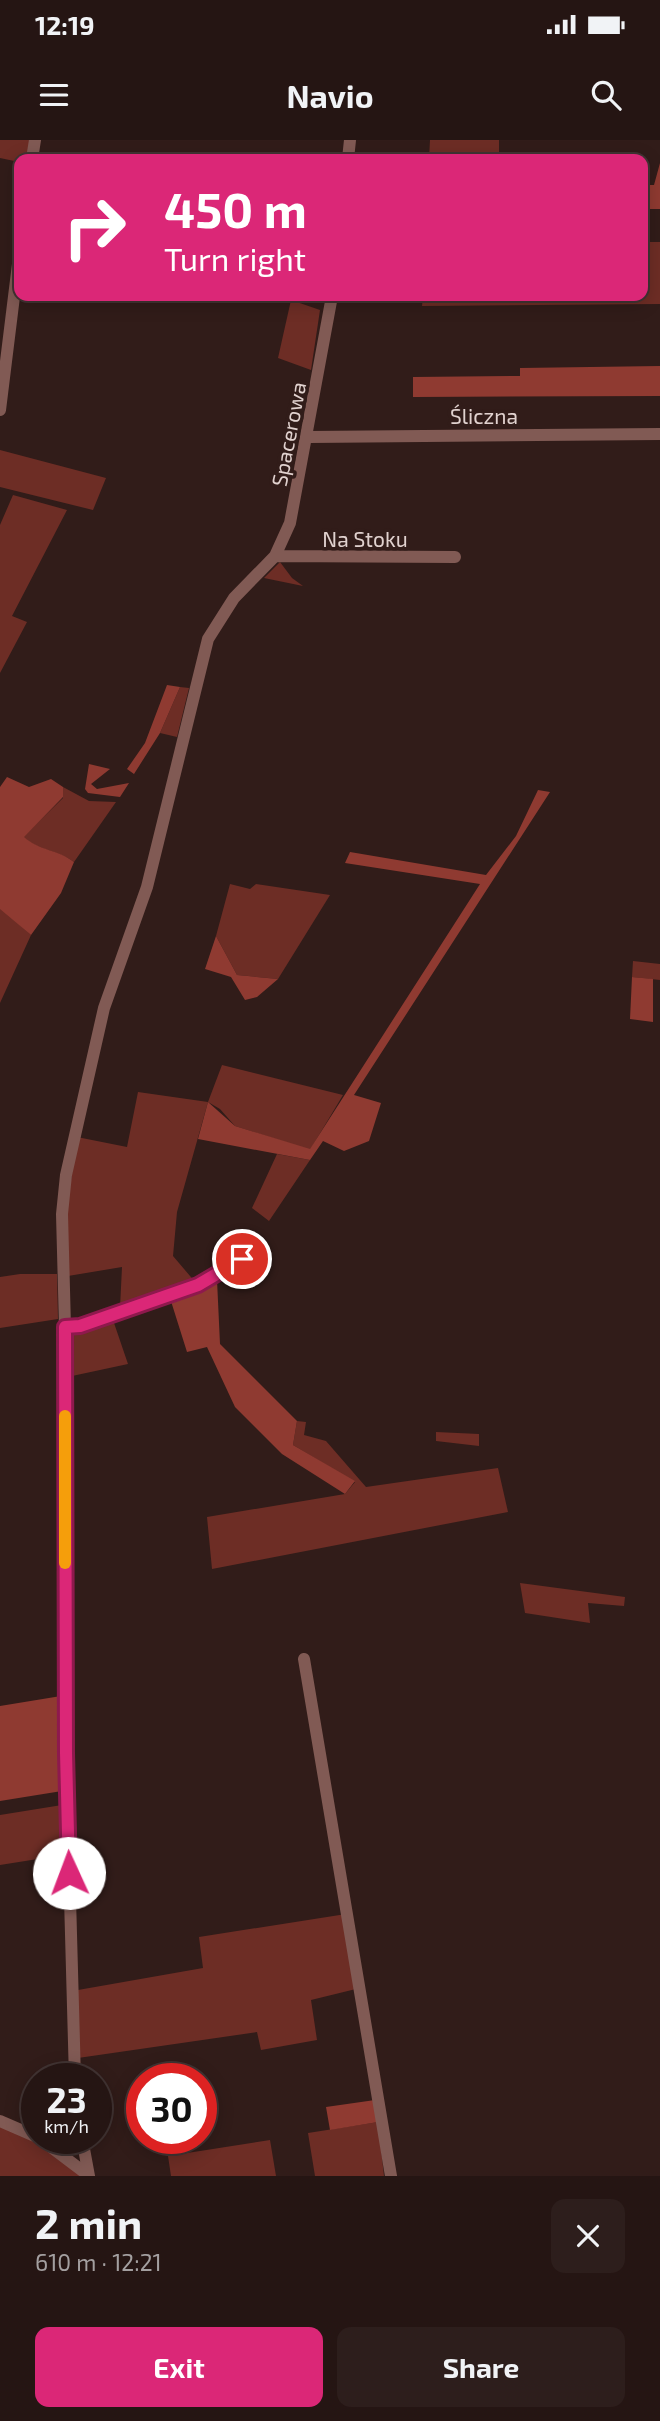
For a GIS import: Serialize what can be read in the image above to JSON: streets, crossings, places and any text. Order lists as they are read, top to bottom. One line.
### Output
{"streets":{"street":["Śliczna","Spacerowa","Na Stoku"]},"crossings":[["Śliczna","Spacerowa"],["Spacerowa","Na Stoku"]],"page":{"status":"12:19","header":"Navio","turn":["450 m","Turn right"],"speed":"23 km/h","limit":"30","heading":["2 min","610 m · 12:21"],"buttons":["Exit","Share"]}}
